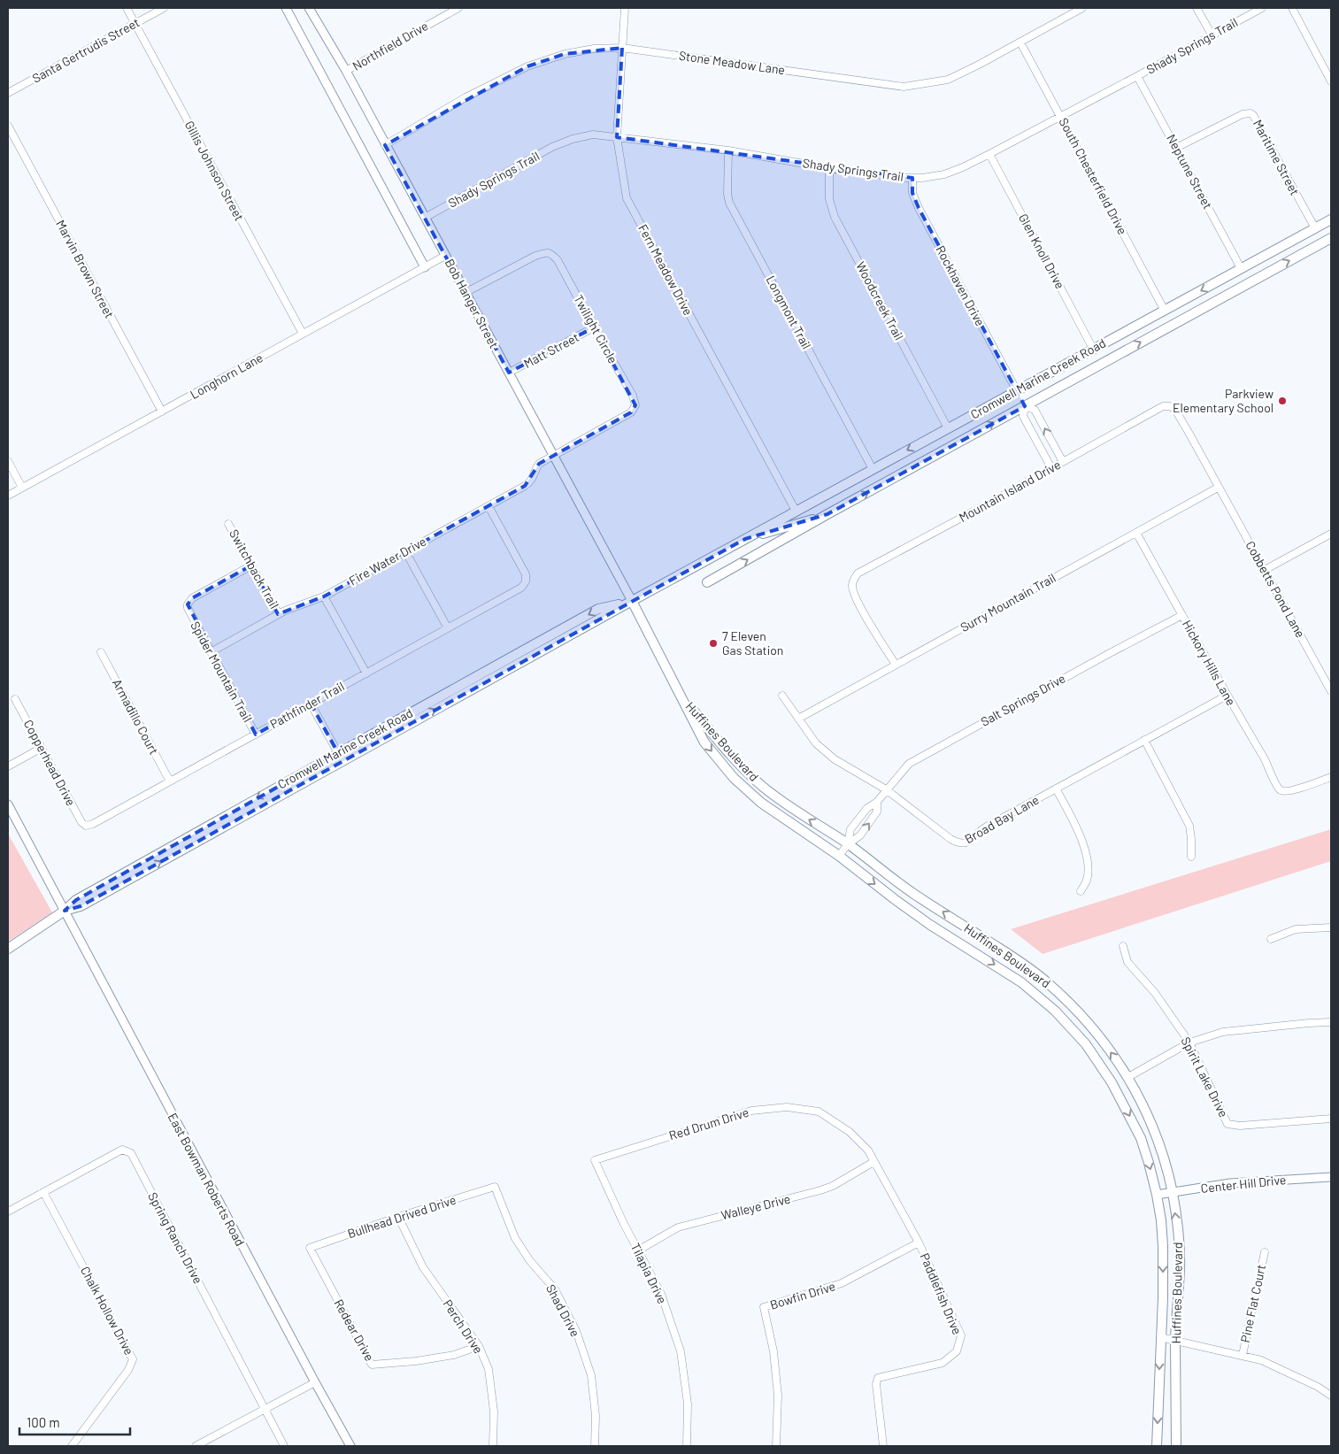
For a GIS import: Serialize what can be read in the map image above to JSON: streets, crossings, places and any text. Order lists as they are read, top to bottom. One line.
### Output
{"streets":{"main road":["Cromwell Marine Creek Road","Huffines Boulevard"],"street":["Northfield Drive","Shady Springs Trail","Santa Gertrudis Street","Stone Meadow Lane","Maritime Street","Gillis Johnson Street","Neptune Street","South Chesterfield Drive","Glen Knoll Drive","Marvin Brown Street","Fern Meadow Drive","Rockhaven Drive","Woodcreek Trail","Bob Hanger Street","Longmont Trail","Twilight Circle","Matt Street","Longhorn Lane","Mountain Island Drive","Fire Water Drive","Switchback Trail","Cobbetts Pond Lane","Surry Mountain Trail","Hickory Hills Lane","Spider Mountain Trail","Salt Springs Drive","Pathfinder Trail","Armadillo Court","Copperhead Drive","Broad Bay Lane","Spirit Lake Drive","Red Drum Drive","East Bowman Roberts Road","Center Hill Drive","Walleye Drive","Bullhead Drived Drive","Spring Ranch Drive","Tilapia Drive","Paddlefish Drive","Bowfin Drive","Pine Flat Court","Chalk Hollow Drive","Shad Drive","Perch Drive","Redear Drive"]},"crossings":[["Northfield Drive","Bob Hanger Street"],["Shady Springs Trail","Neptune Street"],["Shady Springs Trail","South Chesterfield Drive"],["Shady Springs Trail","Glen Knoll Drive"],["Shady Springs Trail","Fern Meadow Drive"],["Shady Springs Trail","Rockhaven Drive"],["Shady Springs Trail","Woodcreek Trail"],["Shady Springs Trail","Bob Hanger Street"],["Shady Springs Trail","Longmont Trail"],["Santa Gertrudis Street","Gillis Johnson Street"],["Stone Meadow Lane","South Chesterfield Drive"],["Stone Meadow Lane","Fern Meadow Drive"],["Stone Meadow Lane","Bob Hanger Street"],["Maritime Street","Neptune Street"],["Maritime Street","Cromwell Marine Creek Road"],["Gillis Johnson Street","Longhorn Lane"],["Neptune Street","Cromwell Marine Creek Road"],["South Chesterfield Drive","Cromwell Marine Creek Road"],["Glen Knoll Drive","Cromwell Marine Creek Road"],["Marvin Brown Street","Longhorn Lane"],["Fern Meadow Drive","Cromwell Marine Creek Road"],["Rockhaven Drive","Cromwell Marine Creek Road"],["Woodcreek Trail","Cromwell Marine Creek Road"],["Bob Hanger Street","Twilight Circle"],["Bob Hanger Street","Matt Street"],["Bob Hanger Street","Longhorn Lane"],["Bob Hanger Street","Cromwell Marine Creek Road"],["Bob Hanger Street","Fire Water Drive"],["Bob Hanger Street","Huffines Boulevard"],["Longmont Trail","Cromwell Marine Creek Road"],["Twilight Circle","Matt Street"],["Twilight Circle","Fire Water Drive"],["Cromwell Marine Creek Road","Huffines Boulevard"],["Cromwell Marine Creek Road","East Bowman Roberts Road"],["Mountain Island Drive","Cobbetts Pond Lane"],["Mountain Island Drive","Surry Mountain Trail"],["Fire Water Drive","Switchback Trail"],["Fire Water Drive","Spider Mountain Trail"],["Fire Water Drive","Pathfinder Trail"],["Switchback Trail","Spider Mountain Trail"],["Cobbetts Pond Lane","Surry Mountain Trail"],["Surry Mountain Trail","Hickory Hills Lane"],["Surry Mountain Trail","Broad Bay Lane"],["Hickory Hills Lane","Salt Springs Drive"],["Hickory Hills Lane","Broad Bay Lane"],["Spider Mountain Trail","Pathfinder Trail"],["Salt Springs Drive","Huffines Boulevard"],["Salt Springs Drive","Broad Bay Lane"],["Pathfinder Trail","Armadillo Court"],["Pathfinder Trail","Copperhead Drive"],["Huffines Boulevard","Center Hill Drive"],["Red Drum Drive","Walleye Drive"],["Red Drum Drive","Tilapia Drive"],["Red Drum Drive","Paddlefish Drive"],["Red Drum Drive","Bowfin Drive"],["Walleye Drive","Tilapia Drive"],["Bullhead Drived Drive","Shad Drive"],["Bullhead Drived Drive","Perch Drive"],["Bullhead Drived Drive","Redear Drive"],["Spring Ranch Drive","Chalk Hollow Drive"],["Paddlefish Drive","Bowfin Drive"],["Perch Drive","Redear Drive"]],"places":["Parkview Elementary School","7 Eleven Gas Station"],"scale_bar":"100 m"}
